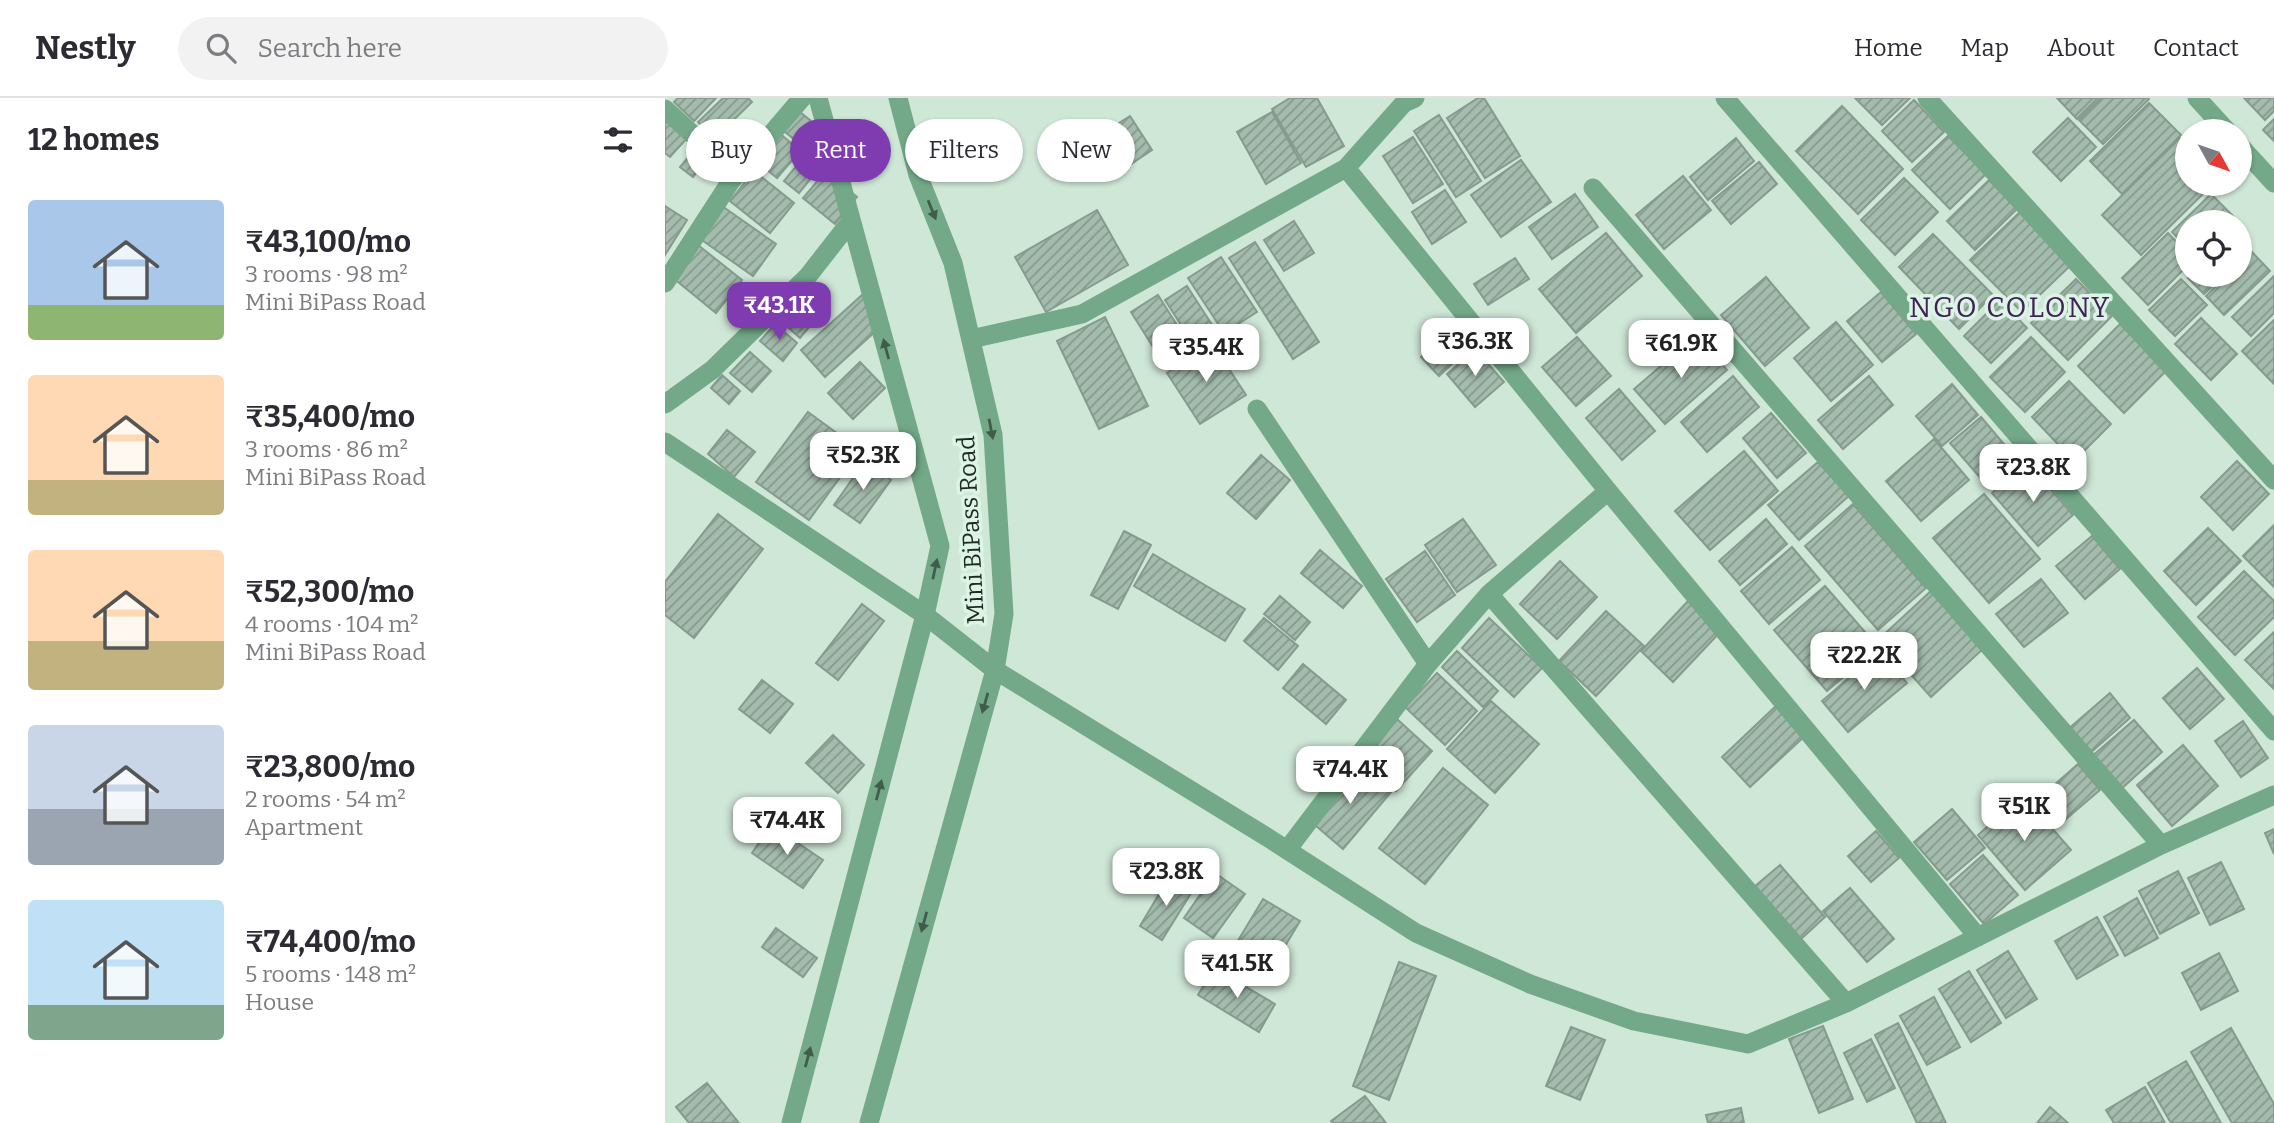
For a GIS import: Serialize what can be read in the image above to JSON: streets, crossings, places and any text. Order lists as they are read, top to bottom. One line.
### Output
{"streets":{"street":["Mini BiPass Road"]},"districts":["NGO COLONY"],"north":"bottom right","page":{"header":"Nestly","search":"Search here","nav":["Home","Map","About","Contact"],"heading":"12 homes","chip":["Buy","Rent","Filters","New"],"list":[{"name":"₹43,100/mo","note":"3 rooms · 98 m² · Mini BiPass Road"},{"name":"₹35,400/mo","note":"3 rooms · 86 m² · Mini BiPass Road"},{"name":"₹52,300/mo","note":"4 rooms · 104 m² · Mini BiPass Road"},{"name":"₹23,800/mo","note":"2 rooms · 54 m² · Apartment"},{"name":"₹74,400/mo","note":"5 rooms · 148 m² · House"}],"price":["₹43.1K","₹36.3K","₹61.9K","₹35.4K","₹52.3K","₹23.8K","₹22.2K","₹74.4K","₹51K","₹74.4K","₹23.8K","₹41.5K"]}}
